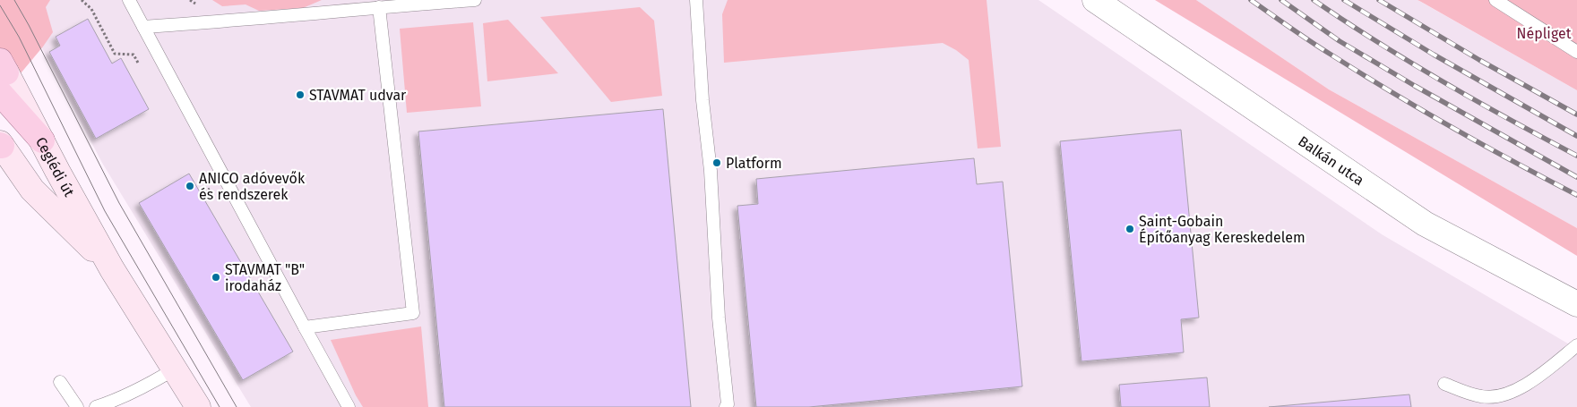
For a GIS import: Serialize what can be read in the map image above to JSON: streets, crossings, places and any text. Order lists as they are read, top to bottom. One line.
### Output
{"streets":{"street":["Balkán utca","Ceglédi út"]},"parks":["Népliget"],"places":["STAVMAT udvar","Platform","ANICO adóvevők és rendszerek","Saint-Gobain Építőanyag Kereskedelem","STAVMAT \"B\" irodaház"]}
